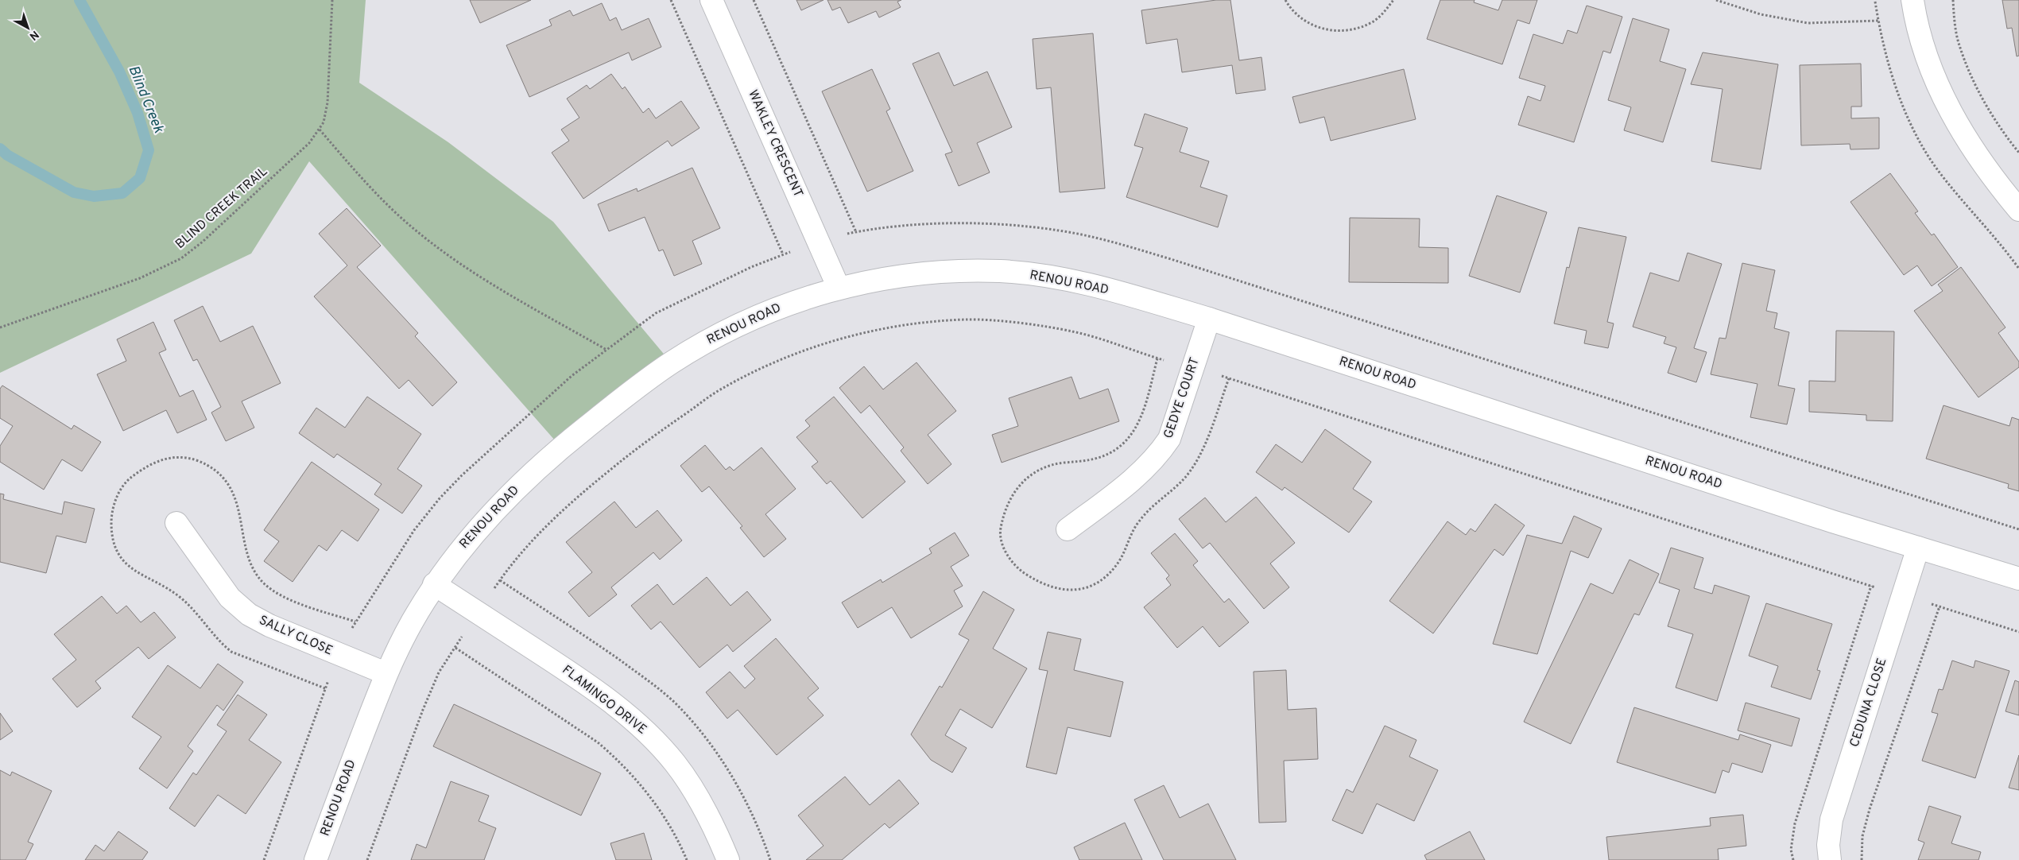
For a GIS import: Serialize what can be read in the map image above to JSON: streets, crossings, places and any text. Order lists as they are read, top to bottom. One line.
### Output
{"streets":{"street":["WAKLEY CRESCENT","RENOU ROAD","GEDYE COURT","SALLY CLOSE","FLAMINGO DRIVE","CEDUNA CLOSE"],"path":["BLIND CREEK TRAIL"]},"crossings":[["WAKLEY CRESCENT","RENOU ROAD"],["RENOU ROAD","GEDYE COURT"],["RENOU ROAD","SALLY CLOSE"],["RENOU ROAD","FLAMINGO DRIVE"],["RENOU ROAD","CEDUNA CLOSE"]],"water":["Blind Creek"],"north":"bottom right"}
